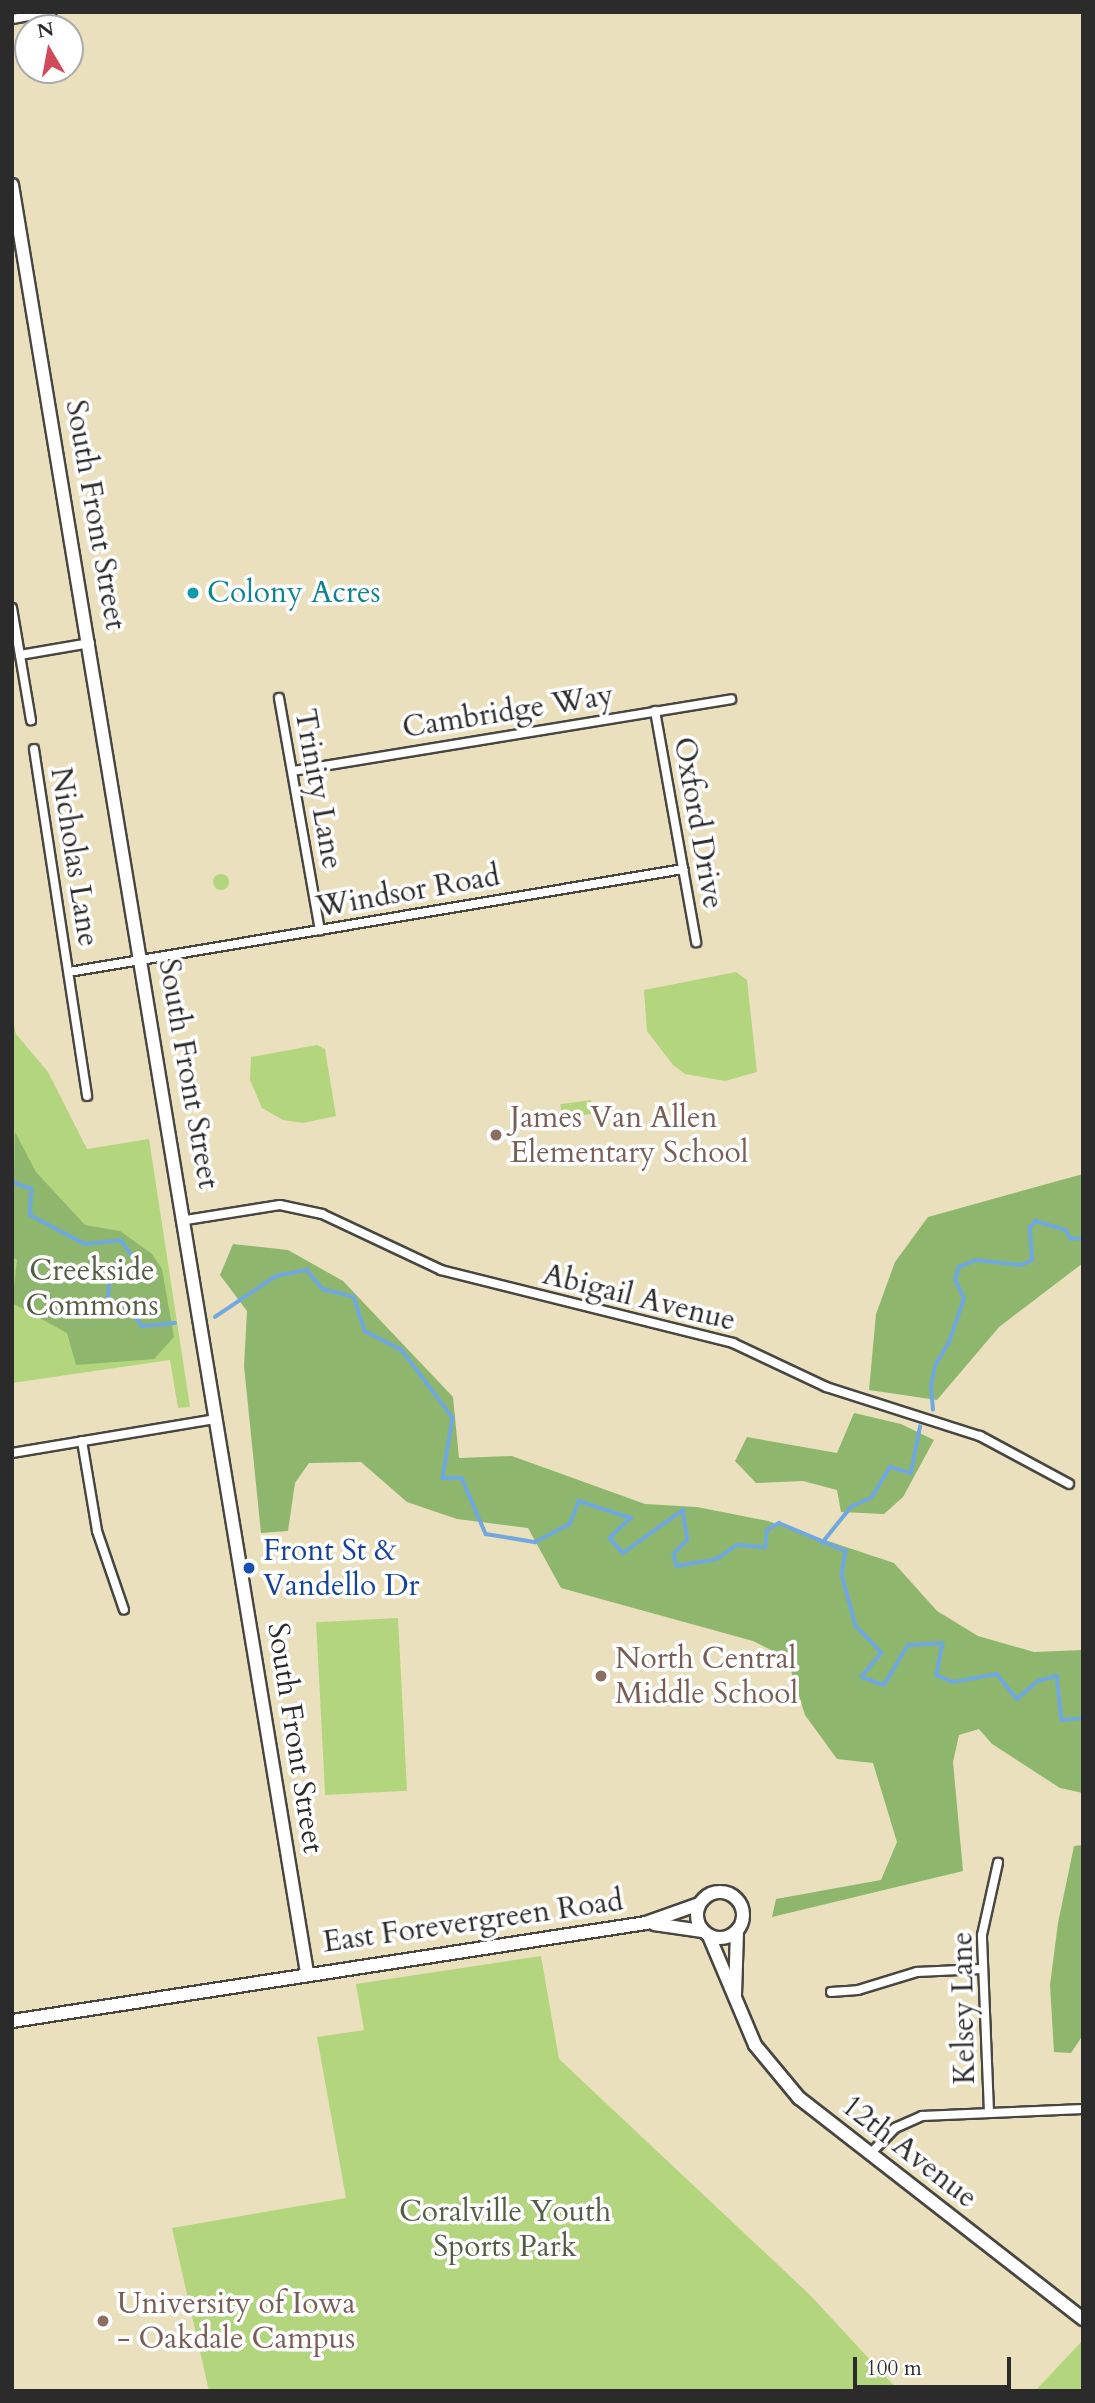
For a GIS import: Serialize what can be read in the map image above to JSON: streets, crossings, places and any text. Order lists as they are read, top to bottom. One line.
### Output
{"streets":{"street":["South Front Street","Cambridge Way","Trinity Lane","Oxford Drive","Nicholas Lane","Windsor Road","Abigail Avenue","East Forevergreen Road","Kelsey Lane","12th Avenue"]},"crossings":[["South Front Street","Nicholas Lane"],["South Front Street","Windsor Road"],["South Front Street","Abigail Avenue"],["South Front Street","East Forevergreen Road"],["Cambridge Way","Trinity Lane"],["Cambridge Way","Oxford Drive"],["Trinity Lane","Windsor Road"],["Oxford Drive","Windsor Road"],["Nicholas Lane","Windsor Road"],["East Forevergreen Road","12th Avenue"]],"parks":["Creekside Commons","Coralville Youth Sports Park"],"places":["Colony Acres","James Van Allen Elementary School","Front St & Vandello Dr","North Central Middle School","University of Iowa - Oakdale Campus"],"scale_bar":"100 m","north":"top"}
